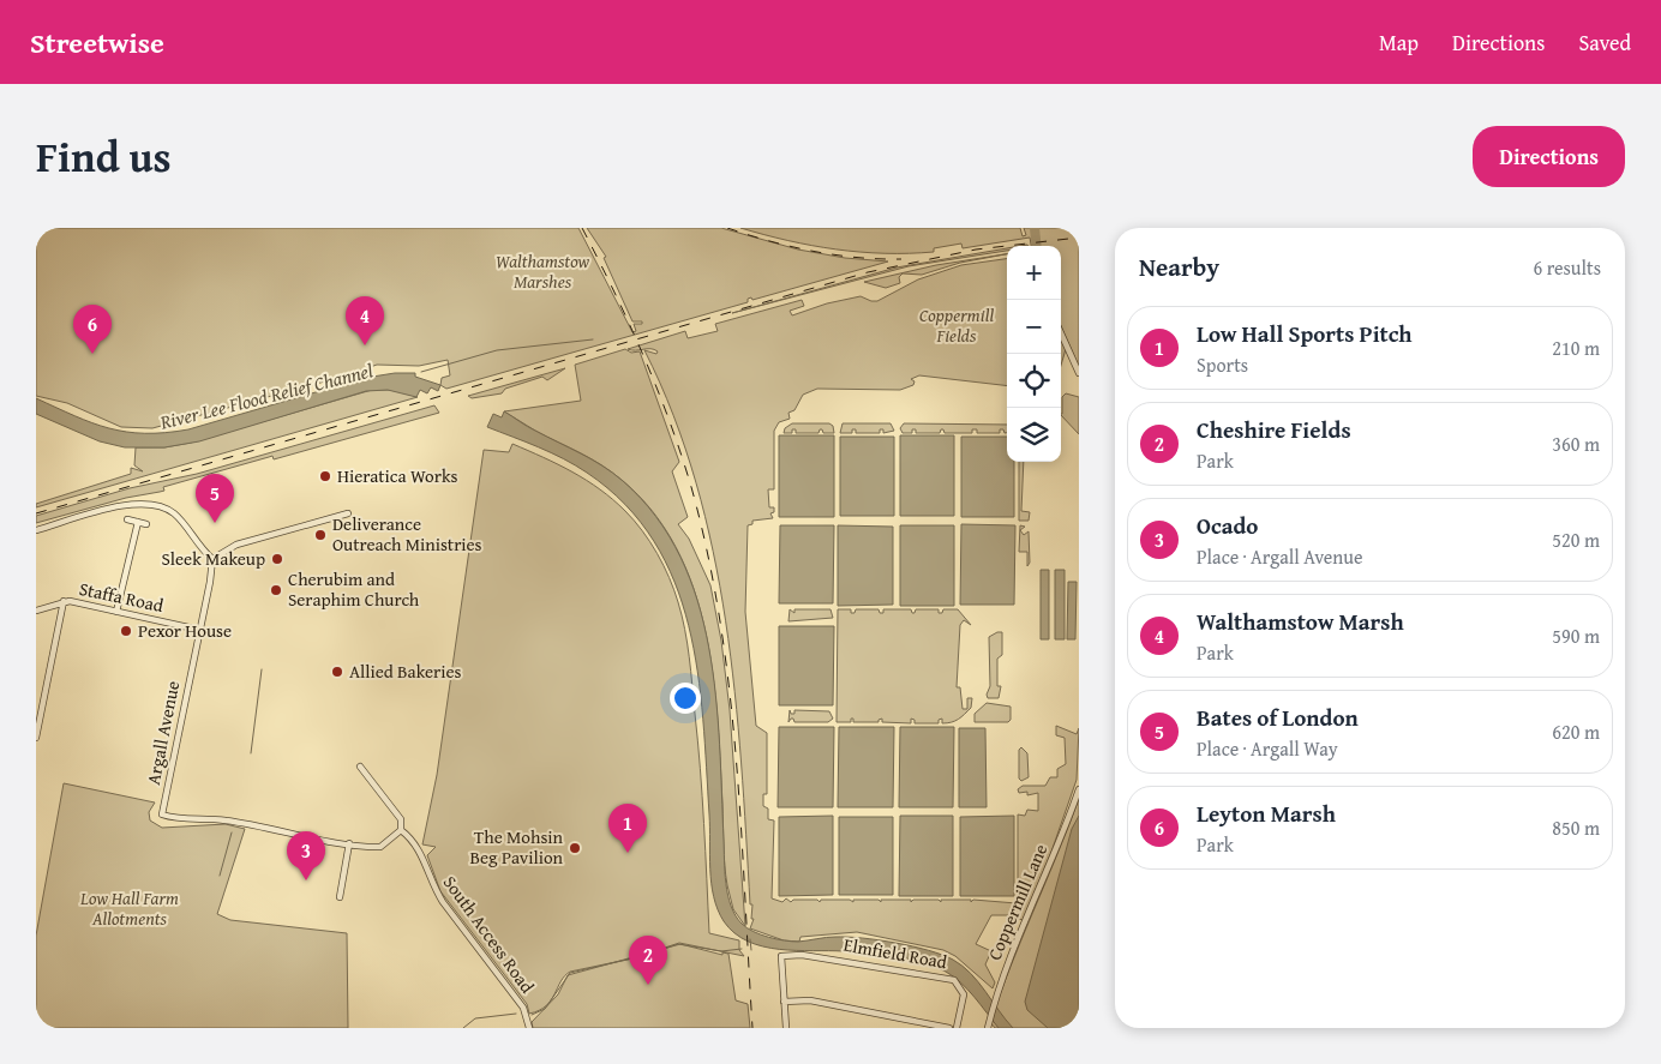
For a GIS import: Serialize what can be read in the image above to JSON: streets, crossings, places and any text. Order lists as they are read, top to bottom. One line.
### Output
{"streets":{"street":["Staffa Road","Argall Avenue","Coppermill Lane","South Access Road","Elmfield Road"]},"crossings":[["Staffa Road","Argall Avenue"]],"water":["River Lee Flood Relief Channel"],"parks":["Walthamstow Marshes","Coppermill Fields","Low Hall Farm Allotments"],"places":["Hieratica Works","Deliverance Outreach Ministries","Sleek Makeup","Cherubim and Seraphim Church","Pexor House","Allied Bakeries","The Mohsin Beg Pavilion"],"page":{"header":"Streetwise","nav":["Map","Directions","Saved"],"title":"Find us","buttons":"Directions","heading":["Nearby","6 results"],"map_buttons":["+","−"],"pins":["4","6","5","1","3","2"],"list":[{"mark":"1","name":"Low Hall Sports Pitch","note":"Sports","value":"210 m"},{"mark":"2","name":"Cheshire Fields","note":"Park","value":"360 m"},{"mark":"3","name":"Ocado","note":"Place · Argall Avenue","value":"520 m"},{"mark":"4","name":"Walthamstow Marsh","note":"Park","value":"590 m"},{"mark":"5","name":"Bates of London","note":"Place · Argall Way","value":"620 m"},{"mark":"6","name":"Leyton Marsh","note":"Park","value":"850 m"}]}}
